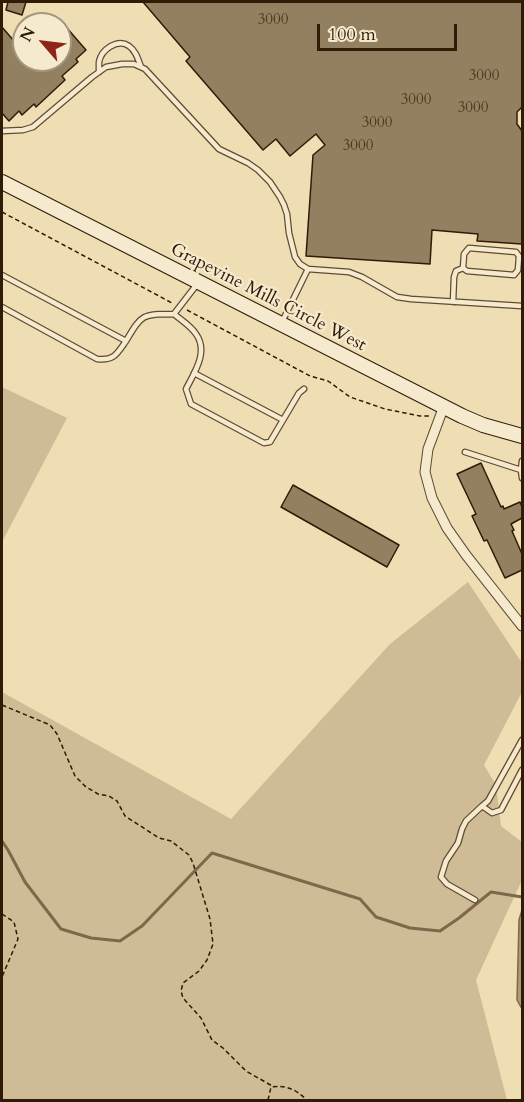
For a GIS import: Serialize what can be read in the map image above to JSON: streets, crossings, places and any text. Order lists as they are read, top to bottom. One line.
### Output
{"streets":{"street":["Grapevine Mills Circle West"]},"house_numbers":["3000","3000","3000","3000","3000","3000"],"scale_bar":"100 m","north":"top left"}
